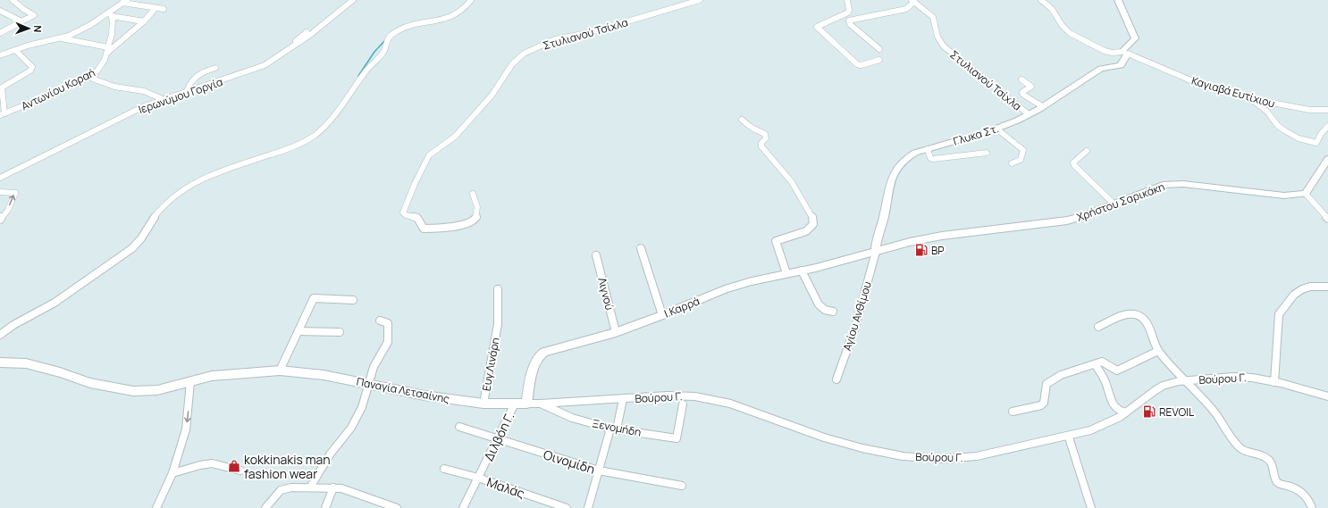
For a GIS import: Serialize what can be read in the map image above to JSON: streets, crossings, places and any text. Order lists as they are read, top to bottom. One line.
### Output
{"streets":{"main road":["Γλυκα Στ.","Χρήστου Σαρικάκη","Ι.Καρρά","Παναγία Λετσαίνης"],"street":["Στυλιανού Τσίχλα","Αντωνίου Κοραή","Καγιαβά Ευτίχιου","Ιερωνύμου Γοργία","Λιγνού","Αγίου Ανθίμου","Ευγ.Λινάρη","Βούρου Γ.","Ξενομήδη","Διλβόη Γ.","Οινομίδη","Μαλάς"]},"crossings":[["Στυλιανού Τσίχλα","Γλυκα Στ."],["Καγιαβά Ευτίχιου","Γλυκα Στ."],["Γλυκα Στ.","Χρήστου Σαρικάκη"],["Γλυκα Στ.","Ι.Καρρά"],["Γλυκα Στ.","Αγίου Ανθίμου"],["Χρήστου Σαρικάκη","Ι.Καρρά"],["Χρήστου Σαρικάκη","Αγίου Ανθίμου"],["Λιγνού","Ι.Καρρά"],["Ι.Καρρά","Αγίου Ανθίμου"],["Ι.Καρρά","Παναγία Λετσαίνης"],["Ι.Καρρά","Ξενομήδη"],["Ευγ.Λινάρη","Παναγία Λετσαίνης"],["Βούρου Γ.","Ξενομήδη"],["Παναγία Λετσαίνης","Ξενομήδη"],["Παναγία Λετσαίνης","Διλβόη Γ."],["Διλβόη Γ.","Οινομίδη"],["Διλβόη Γ.","Μαλάς"]],"places":{"fuel station":["BP","REVOIL"],"shop":["kokkinakis man fashion wear"]},"north":"right"}
